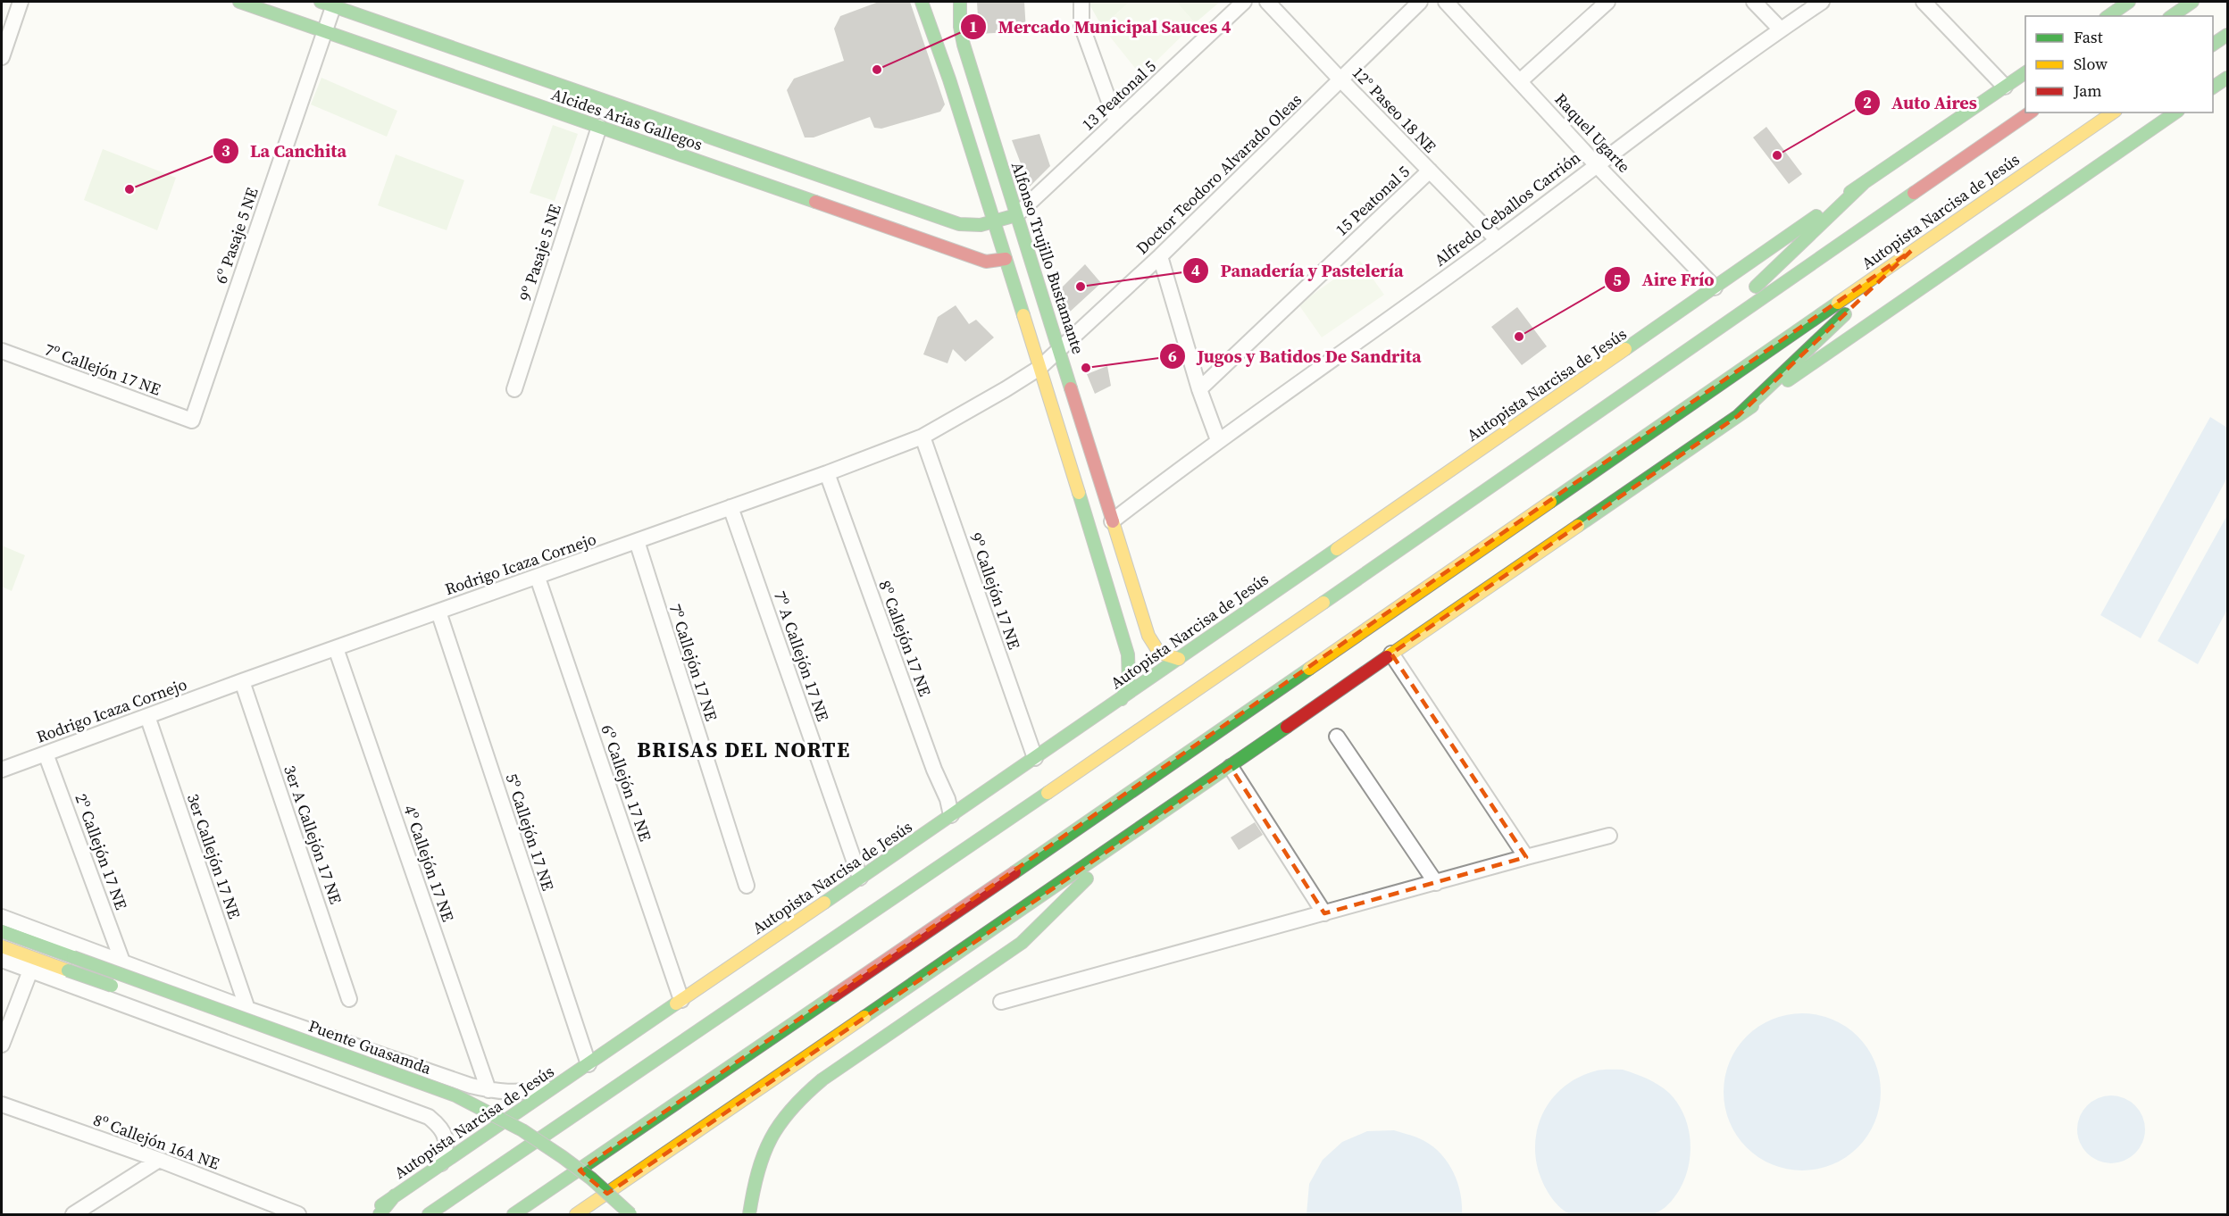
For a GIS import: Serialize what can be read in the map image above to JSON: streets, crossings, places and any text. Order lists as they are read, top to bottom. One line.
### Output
{"streets":{"main road":["Alcides Arias Gallegos","Autopista Narcisa de Jesús","Alfonso Trujillo Bustamante","Puente Guasamda"],"street":["13 Peatonal 5","12° Paseo 18 NE","Raquel Ugarte","Doctor Teodoro Alvarado Oleas","15 Peatonal 5","Alfredo Ceballos Carrión","6º Pasaje 5 NE","9º Pasaje 5 NE","7º Callejón 17 NE","Rodrigo Icaza Cornejo","9º Callejón 17 NE","8º Callejón 17 NE","7º A Callejón 17 NE","6º Callejón 17 NE","5º Callejón 17 NE","3er A Callejón 17 NE","2º Callejón 17 NE","3er Callejón 17 NE","4º Callejón 17 NE","8º Callejón 16A NE"]},"crossings":[["13 Peatonal 5","Alcides Arias Gallegos"],["13 Peatonal 5","Alfonso Trujillo Bustamante"],["12° Paseo 18 NE","Doctor Teodoro Alvarado Oleas"],["12° Paseo 18 NE","15 Peatonal 5"],["12° Paseo 18 NE","Alfredo Ceballos Carrión"],["Alcides Arias Gallegos","6º Pasaje 5 NE"],["Alcides Arias Gallegos","9º Pasaje 5 NE"],["Alcides Arias Gallegos","Alfonso Trujillo Bustamante"],["Raquel Ugarte","Alfredo Ceballos Carrión"],["Raquel Ugarte","Autopista Narcisa de Jesús"],["Doctor Teodoro Alvarado Oleas","Alfonso Trujillo Bustamante"],["Doctor Teodoro Alvarado Oleas","Rodrigo Icaza Cornejo"],["Alfredo Ceballos Carrión","Alfonso Trujillo Bustamante"],["Autopista Narcisa de Jesús","Alfonso Trujillo Bustamante"],["Autopista Narcisa de Jesús","9º Callejón 17 NE"],["Autopista Narcisa de Jesús","8º Callejón 17 NE"],["Autopista Narcisa de Jesús","7º A Callejón 17 NE"],["Autopista Narcisa de Jesús","6º Callejón 17 NE"],["Autopista Narcisa de Jesús","5º Callejón 17 NE"],["6º Pasaje 5 NE","7º Callejón 17 NE"],["7º Callejón 17 NE","Rodrigo Icaza Cornejo"],["Rodrigo Icaza Cornejo","9º Callejón 17 NE"],["Rodrigo Icaza Cornejo","8º Callejón 17 NE"],["Rodrigo Icaza Cornejo","7º A Callejón 17 NE"],["Rodrigo Icaza Cornejo","6º Callejón 17 NE"],["Rodrigo Icaza Cornejo","5º Callejón 17 NE"],["Rodrigo Icaza Cornejo","3er A Callejón 17 NE"],["Rodrigo Icaza Cornejo","2º Callejón 17 NE"],["Rodrigo Icaza Cornejo","3er Callejón 17 NE"],["Rodrigo Icaza Cornejo","4º Callejón 17 NE"]],"districts":["BRISAS DEL NORTE"],"places":["Mercado Municipal Sauces 4","Auto Aires","La Canchita","Panadería y Pastelería","Aire Frío","Jugos y Batidos De Sandrita"],"legend":["Fast","Slow","Jam"]}
